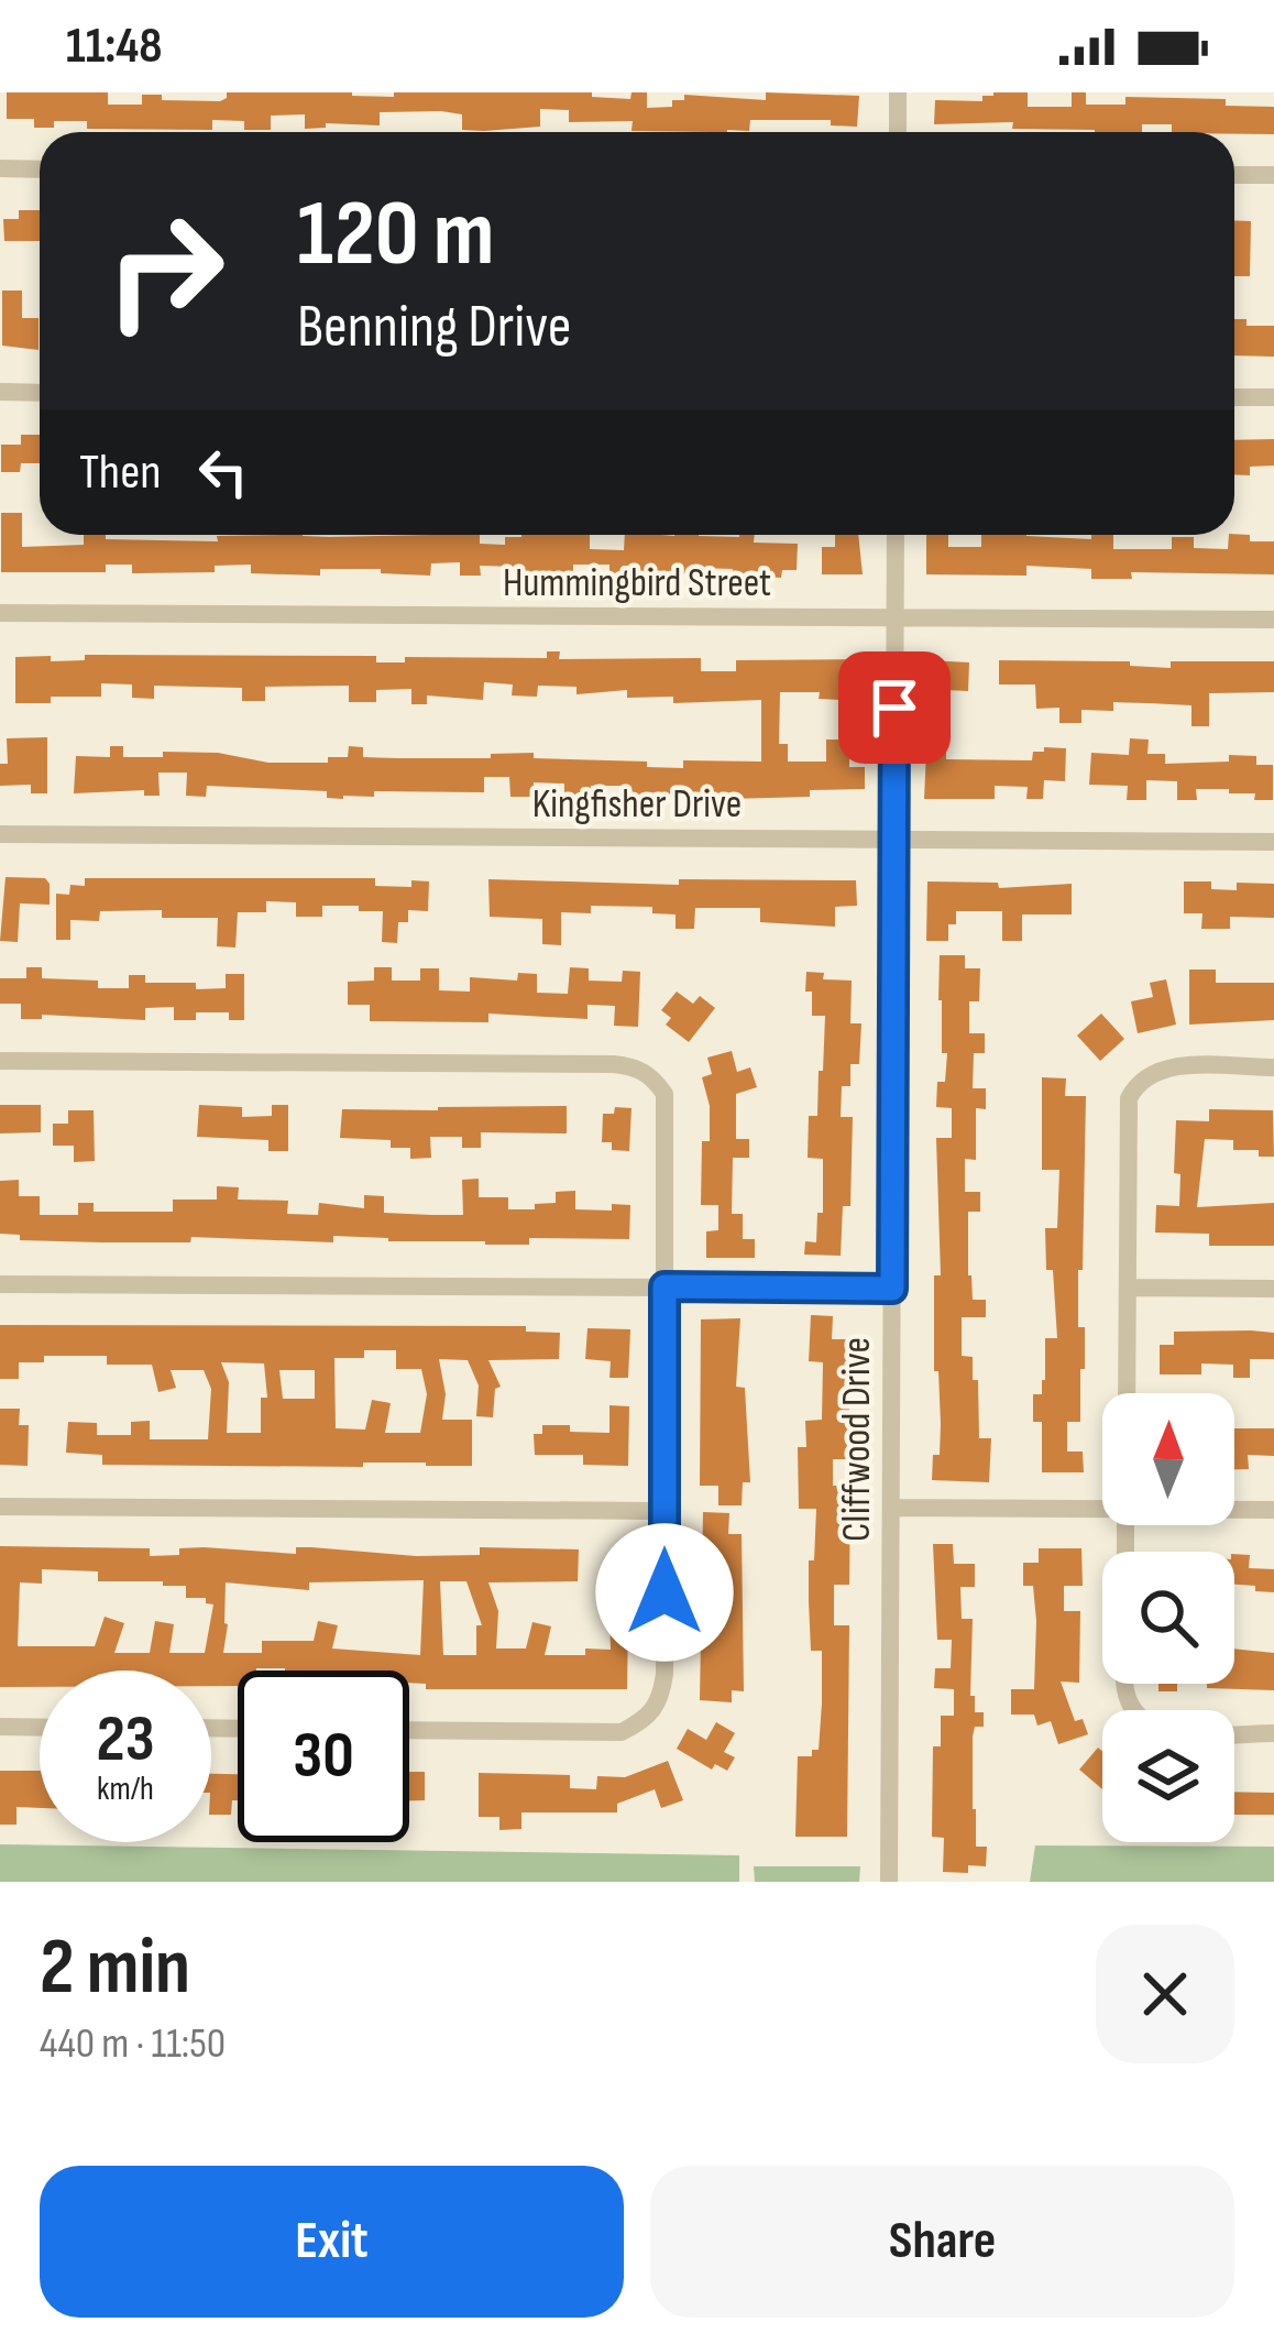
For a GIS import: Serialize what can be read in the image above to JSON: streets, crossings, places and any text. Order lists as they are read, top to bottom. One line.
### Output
{"streets":{"street":["Hummingbird Street","Kingfisher Drive","Cliffwood Drive"]},"crossings":[["Hummingbird Street","Cliffwood Drive"],["Kingfisher Drive","Cliffwood Drive"]],"north":"top","page":{"status":"11:48","turn":["120 m","Benning Drive"],"then":"Then","speed":"23 km/h","limit":"30","heading":["2 min","440 m · 11:50"],"buttons":["Exit","Share"]}}
